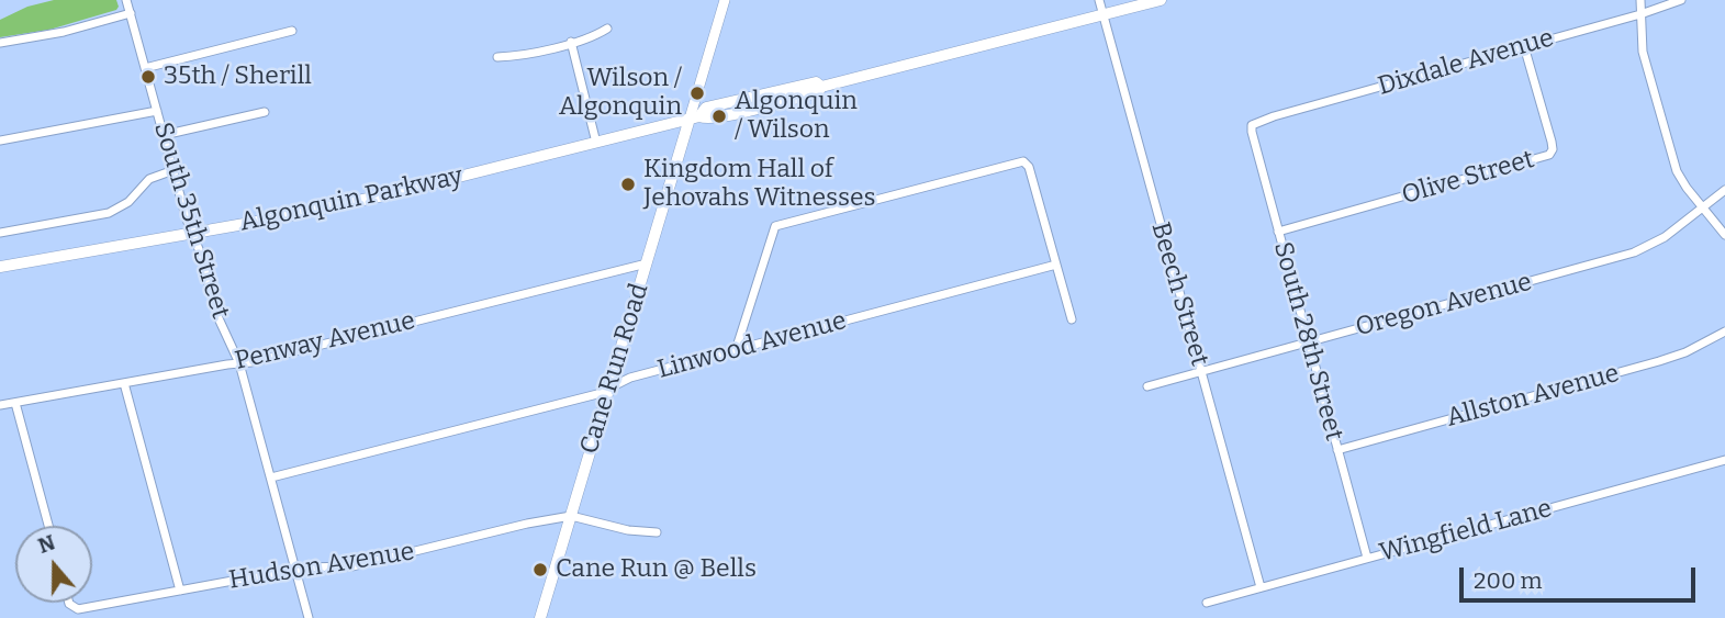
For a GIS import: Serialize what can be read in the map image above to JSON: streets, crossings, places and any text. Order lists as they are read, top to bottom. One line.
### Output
{"streets":{"main road":["Algonquin Parkway","Cane Run Road"],"street":["Dixdale Avenue","Olive Street","South 35th Street","Beech Street","Oregon Avenue","Penway Avenue","South 28th Street","Linwood Avenue","Allston Avenue","Wingfield Lane","Hudson Avenue"]},"crossings":[["Dixdale Avenue","Olive Street"],["Dixdale Avenue","South 28th Street"],["Olive Street","South 28th Street"],["Algonquin Parkway","South 35th Street"],["Algonquin Parkway","Beech Street"],["Algonquin Parkway","Cane Run Road"],["South 35th Street","Penway Avenue"],["South 35th Street","Linwood Avenue"],["South 35th Street","Hudson Avenue"],["Beech Street","Oregon Avenue"],["Beech Street","Wingfield Lane"],["Oregon Avenue","South 28th Street"],["Penway Avenue","Cane Run Road"],["South 28th Street","Allston Avenue"],["South 28th Street","Wingfield Lane"],["Linwood Avenue","Cane Run Road"],["Cane Run Road","Hudson Avenue"]],"places":["35th / Sherill","Wilson / Algonquin","Algonquin / Wilson","Kingdom Hall of Jehovahs Witnesses","Cane Run @ Bells"],"scale_bar":"200 m","north":"top"}
